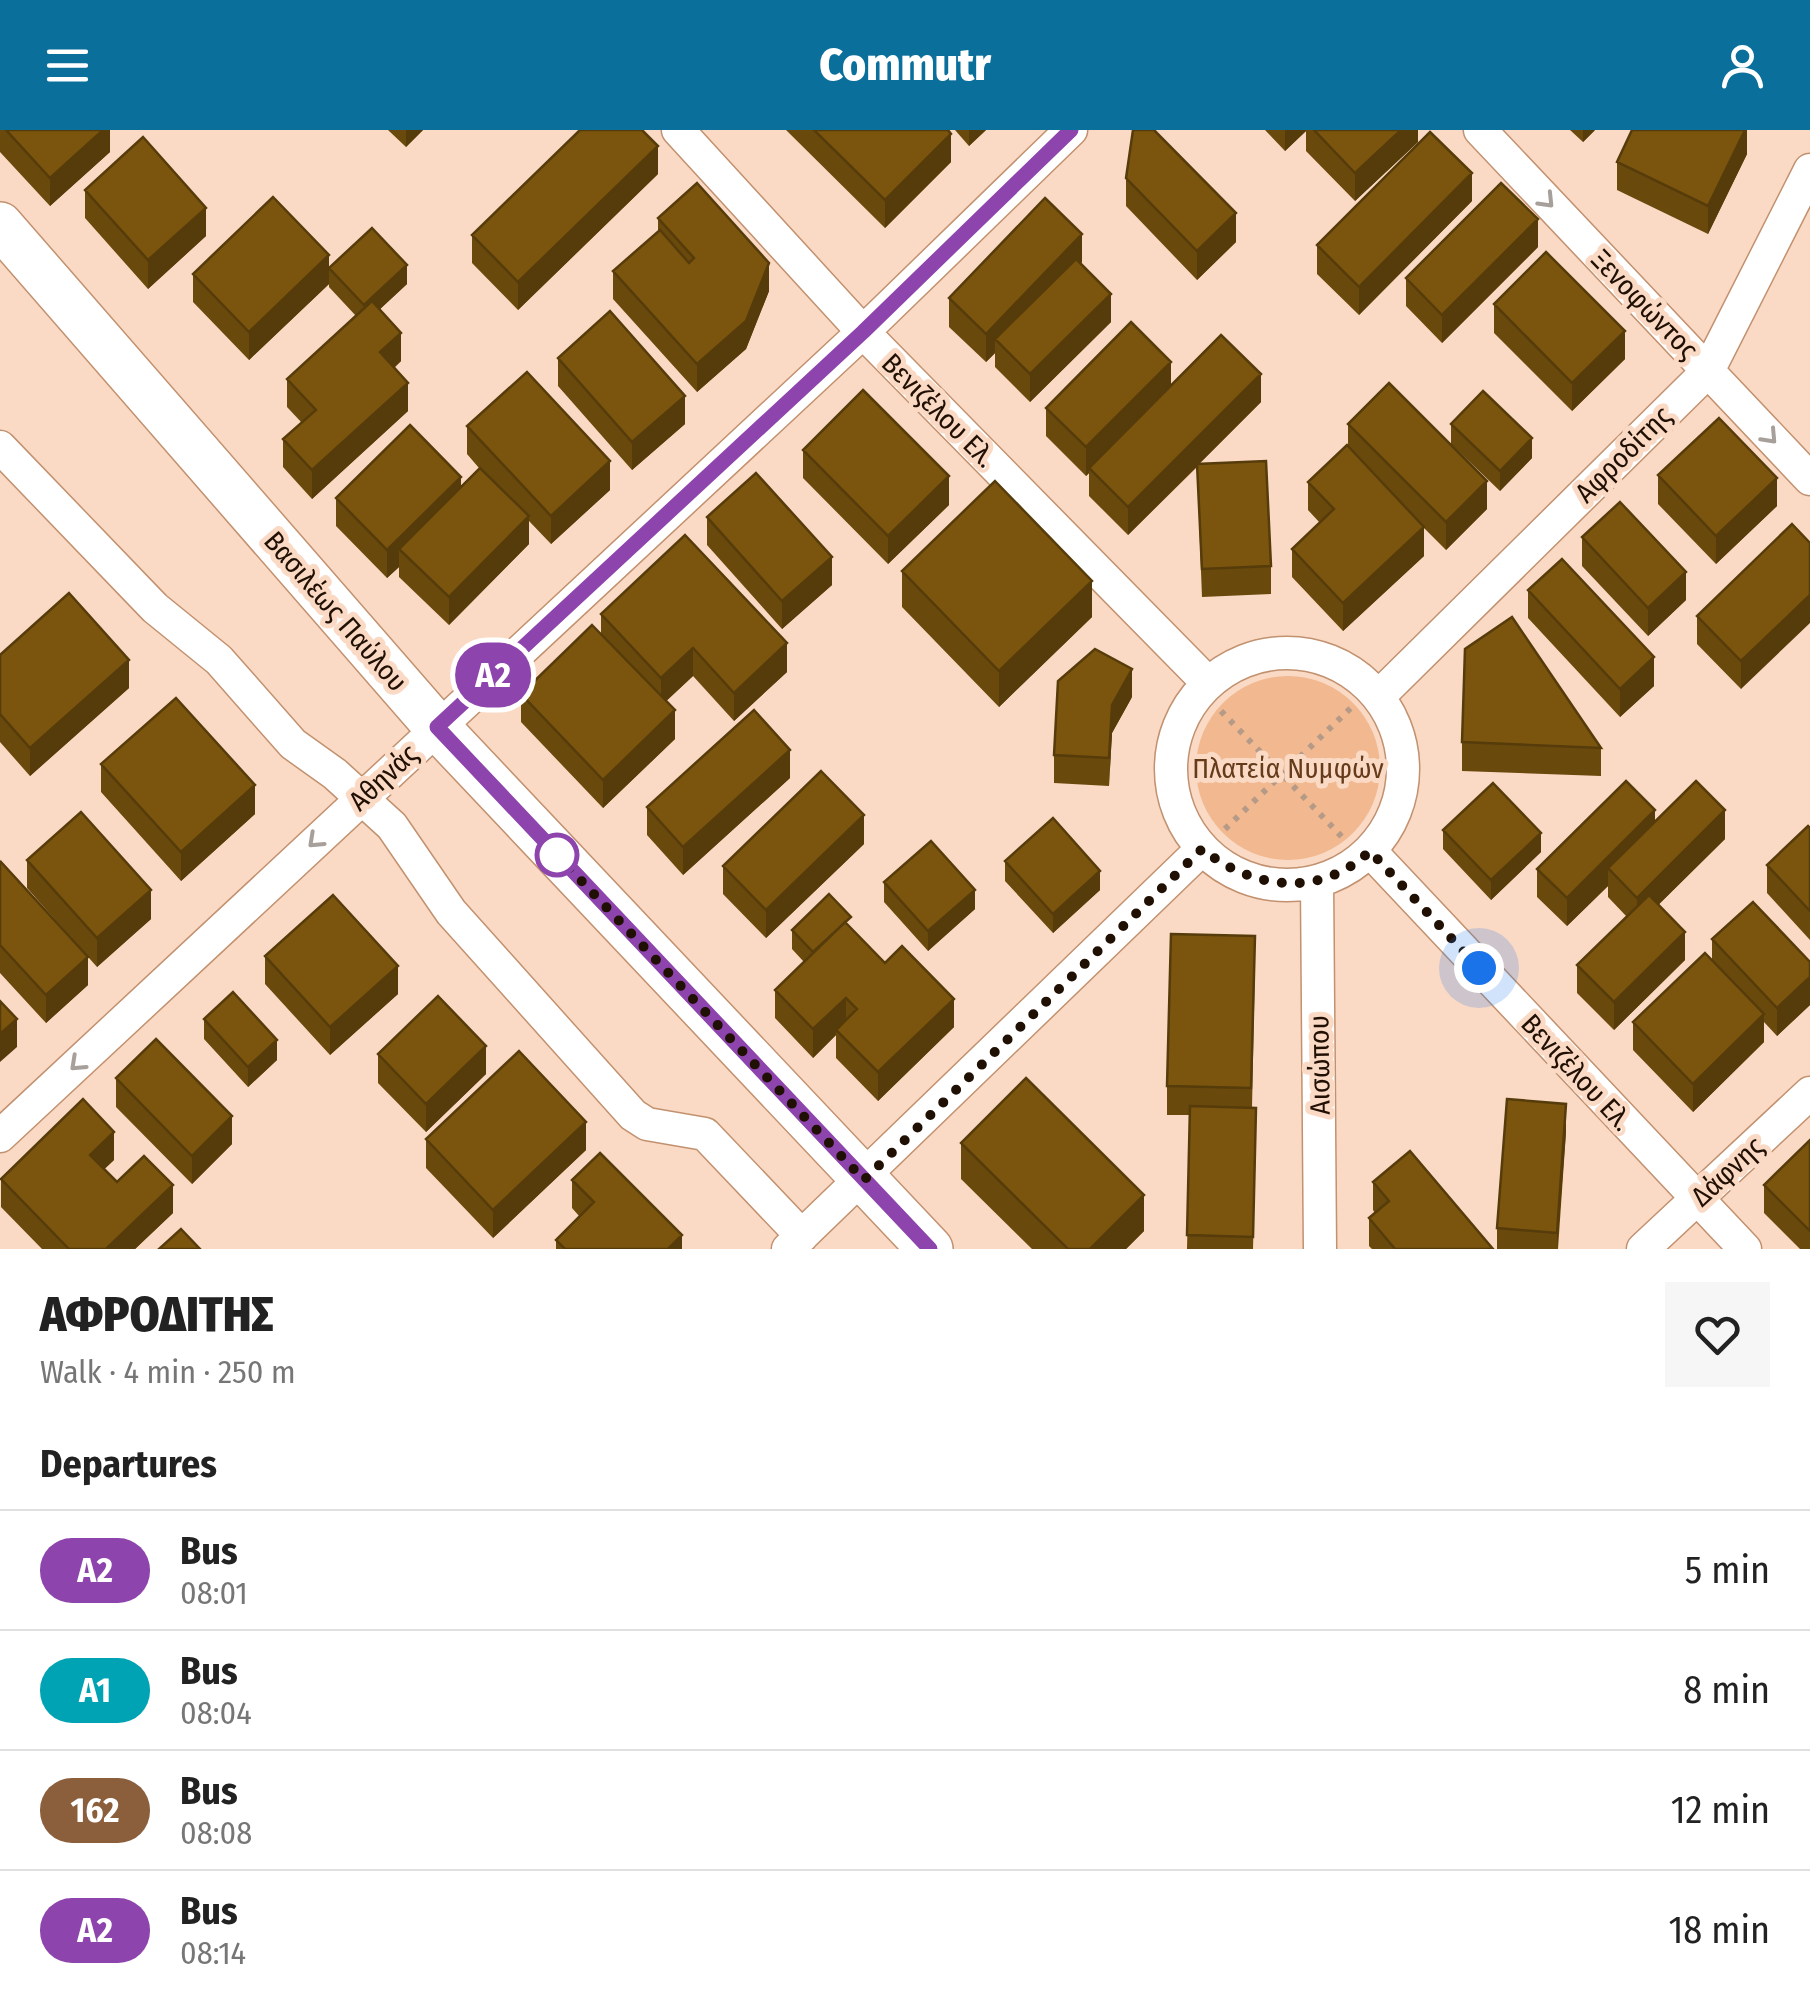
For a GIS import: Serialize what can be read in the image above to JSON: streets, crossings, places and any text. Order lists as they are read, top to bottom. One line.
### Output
{"streets":{"street":["Ξενοφώντος","Βενιζέλου Ελ.","Αφροδίτης","Βασιλέως Παύλου","Αθηνάς","Αισώπου","Δάφνης"]},"crossings":[["Ξενοφώντος","Αφροδίτης"],["Βενιζέλου Ελ.","Αθηνάς"],["Βενιζέλου Ελ.","Δάφνης"],["Βασιλέως Παύλου","Αθηνάς"]],"one_way":["Ξενοφώντος"],"parks":["Πλατεία Νυμφών"],"lines":["bus line Α2"],"page":{"header":"Commutr","on_map":"Α2","heading":[["ΑΦΡΟΔΙΤΗΣ","Walk · 4 min · 250 m"],"Departures"],"list":[{"mark":"Α2","name":"Bus","note":"08:01","value":"5 min"},{"mark":"Α1","name":"Bus","note":"08:04","value":"8 min"},{"mark":"162","name":"Bus","note":"08:08","value":"12 min"},{"mark":"Α2","name":"Bus","note":"08:14","value":"18 min"}]}}
